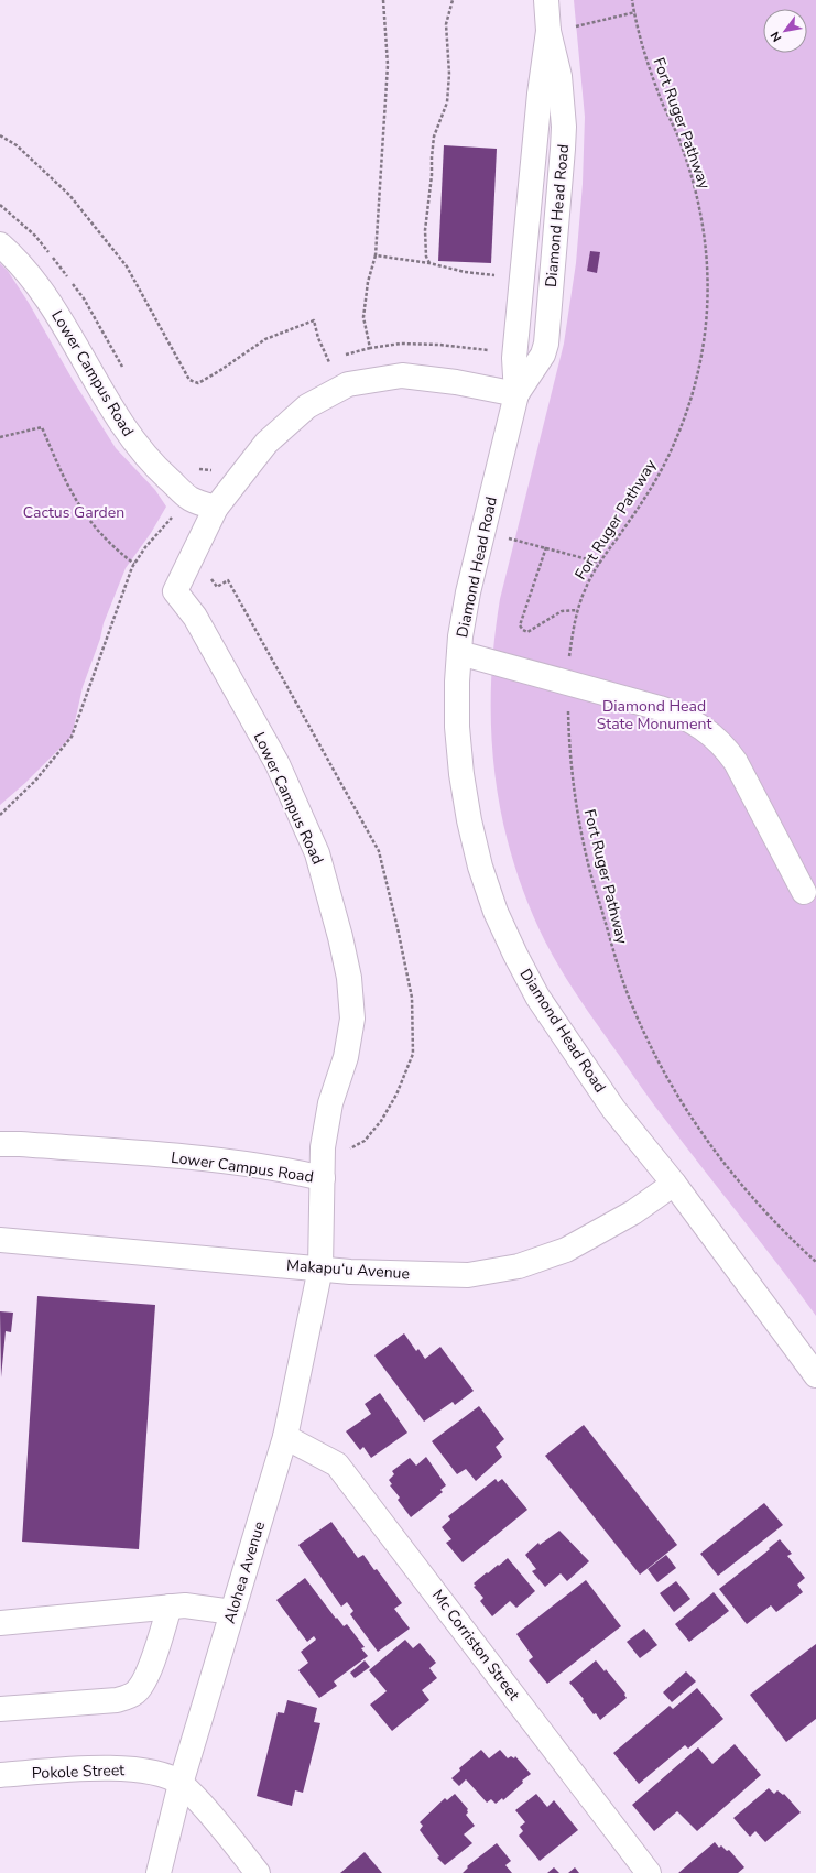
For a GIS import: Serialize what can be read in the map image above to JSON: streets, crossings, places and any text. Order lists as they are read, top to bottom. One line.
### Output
{"streets":{"street":["Diamond Head Road","Lower Campus Road","Makapu‘u Avenue","Alohea Avenue","Mc Corriston Street","Pokole Street"],"path":["Fort Ruger Pathway"]},"crossings":[["Diamond Head Road","Lower Campus Road"],["Diamond Head Road","Makapu‘u Avenue"],["Lower Campus Road","Alohea Avenue"],["Makapu‘u Avenue","Alohea Avenue"],["Alohea Avenue","Mc Corriston Street"],["Alohea Avenue","Pokole Street"]],"parks":["Cactus Garden","Diamond Head State Monument"],"north":"bottom left"}
